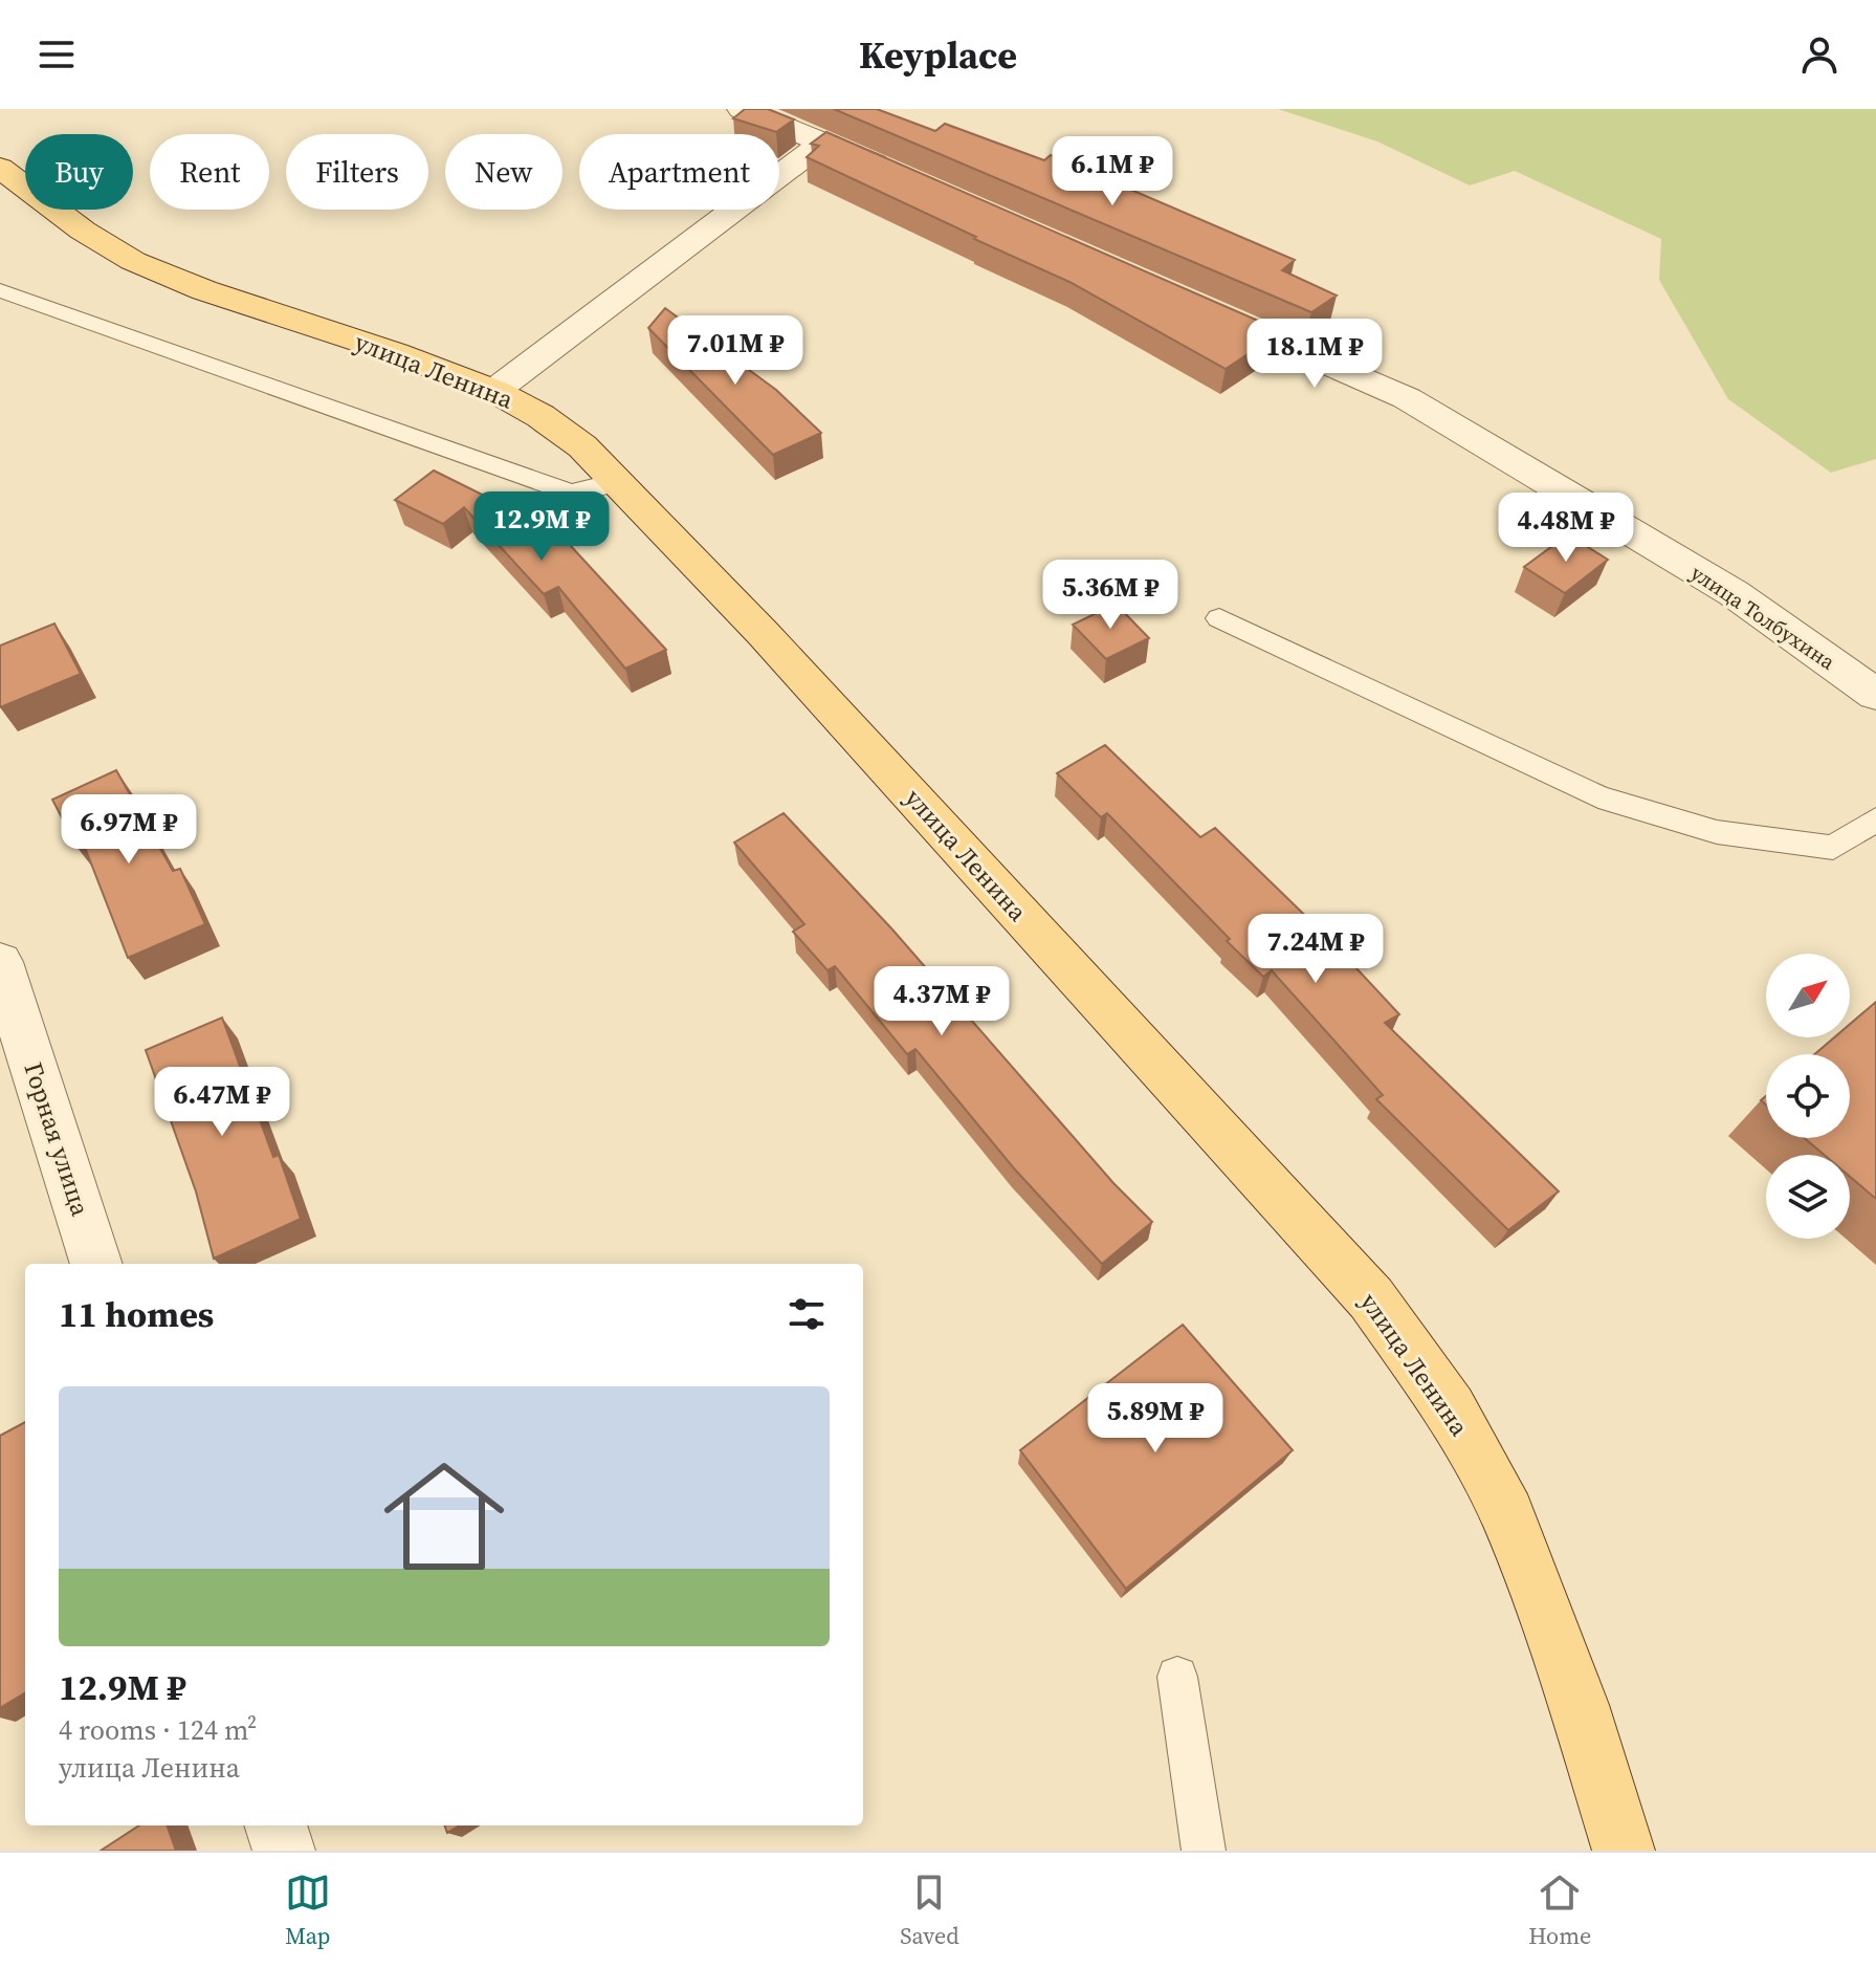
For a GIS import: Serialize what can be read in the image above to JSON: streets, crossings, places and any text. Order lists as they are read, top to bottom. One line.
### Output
{"streets":{"main road":["улица Ленина"],"street":["улица Толбухина","Горная улица"]},"north":"top right","page":{"header":"Keyplace","chip":["Buy","Rent","Filters","New","Apartment"],"price":["6.1M ₽","7.01M ₽","18.1M ₽","12.9M ₽","4.48M ₽","5.36M ₽","6.97M ₽","7.24M ₽","4.37M ₽","6.47M ₽","5.89M ₽"],"heading":"11 homes","list":[{"name":"12.9M ₽","note":"4 rooms · 124 m² · улица Ленина"}],"tabs":["Map","Saved","Home"]}}
